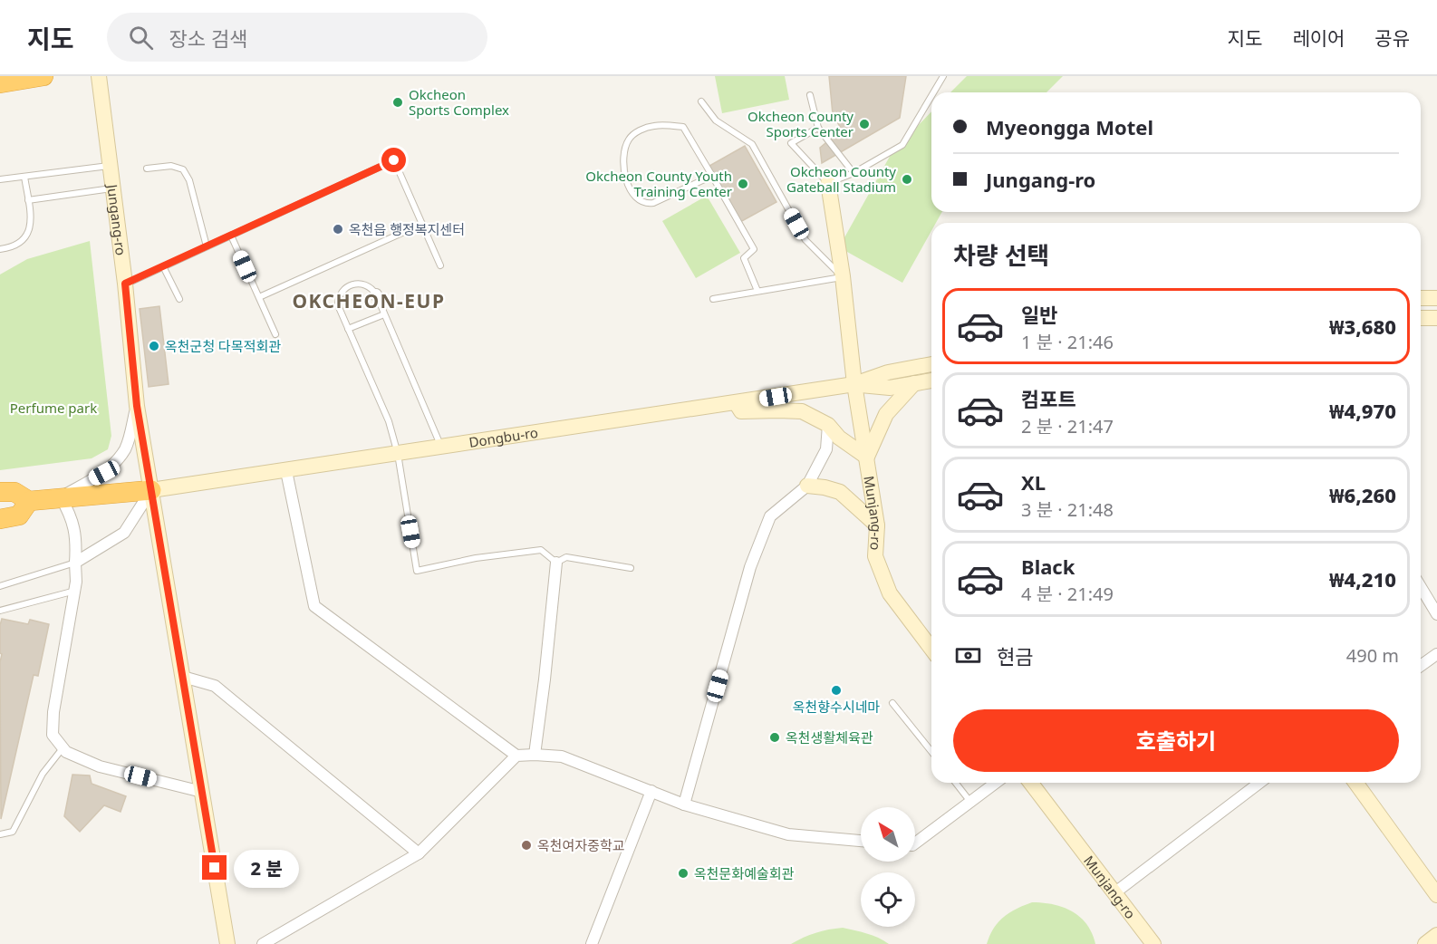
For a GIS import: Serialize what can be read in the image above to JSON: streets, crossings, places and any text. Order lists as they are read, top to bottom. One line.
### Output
{"streets":{"street":["Jungang-ro","Dongbu-ro","Munjang-ro"]},"crossings":[["Jungang-ro","Dongbu-ro"],["Dongbu-ro","Munjang-ro"]],"districts":["OKCHEON-EUP"],"parks":["Perfume park"],"places":["Okcheon Sports Complex","Okcheon County Sports Center","Okcheon County Gateball Stadium","Okcheon County Youth Training Center","옥천읍 행정복지센터","옥천군청 다목적회관","옥천향수시네마","옥천생활체육관","옥천여자중학교","옥천문화예술회관"],"north":"top left","page":{"header":"지도","search":"장소 검색","nav":["지도","레이어","공유"],"banner":["Myeongga Motel","Jungang-ro"],"heading":"차량 선택","list":[{"name":"일반","note":"1 분 · 21:46","value":"₩3,680"},{"name":"컴포트","note":"2 분 · 21:47","value":"₩4,970"},{"name":"XL","note":"3 분 · 21:48","value":"₩6,260"},{"name":"Black","note":"4 분 · 21:49","value":"₩4,210"}],"pay":["현금","490 m"],"buttons":"호출하기","bubble":"2 분"}}
